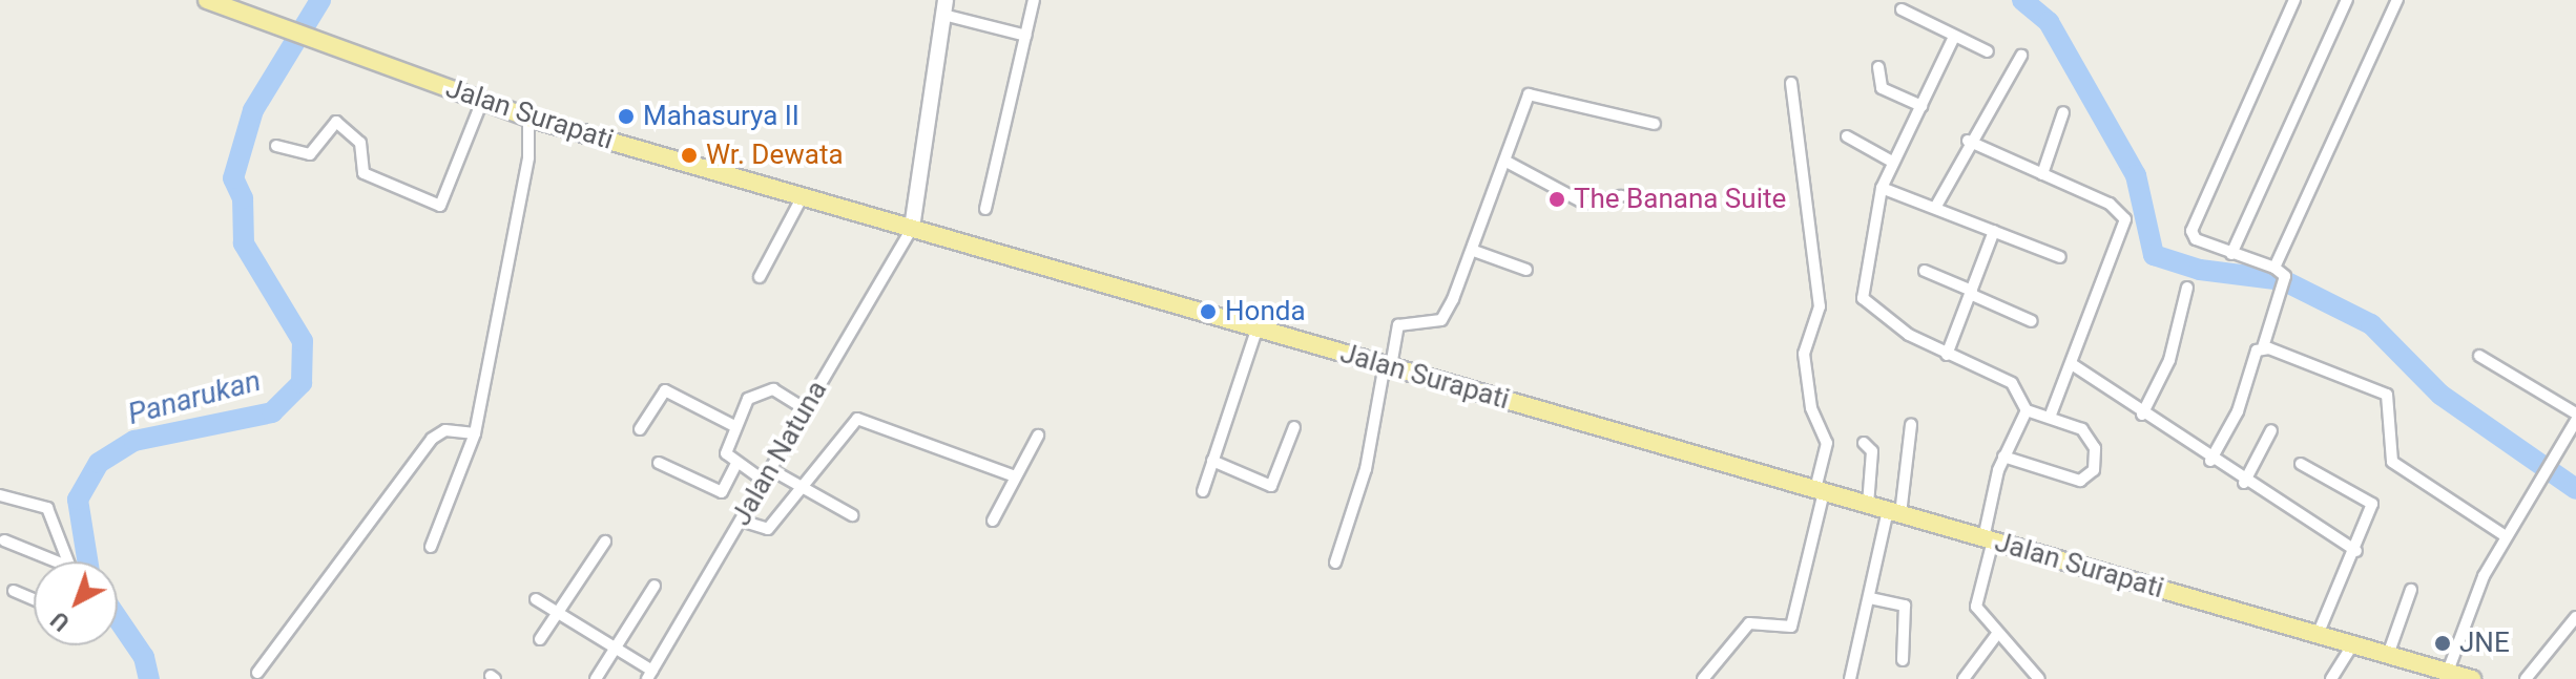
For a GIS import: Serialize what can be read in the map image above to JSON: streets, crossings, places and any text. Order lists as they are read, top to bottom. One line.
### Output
{"streets":{"highway":["Jalan Surapati"],"street":["Jalan Natuna"]},"crossings":[["Jalan Surapati","Jalan Natuna"]],"water":["Panarukan"],"places":["Mahasurya II","Wr. Dewata","The Banana Suite","Honda","JNE"],"north":"bottom left"}
